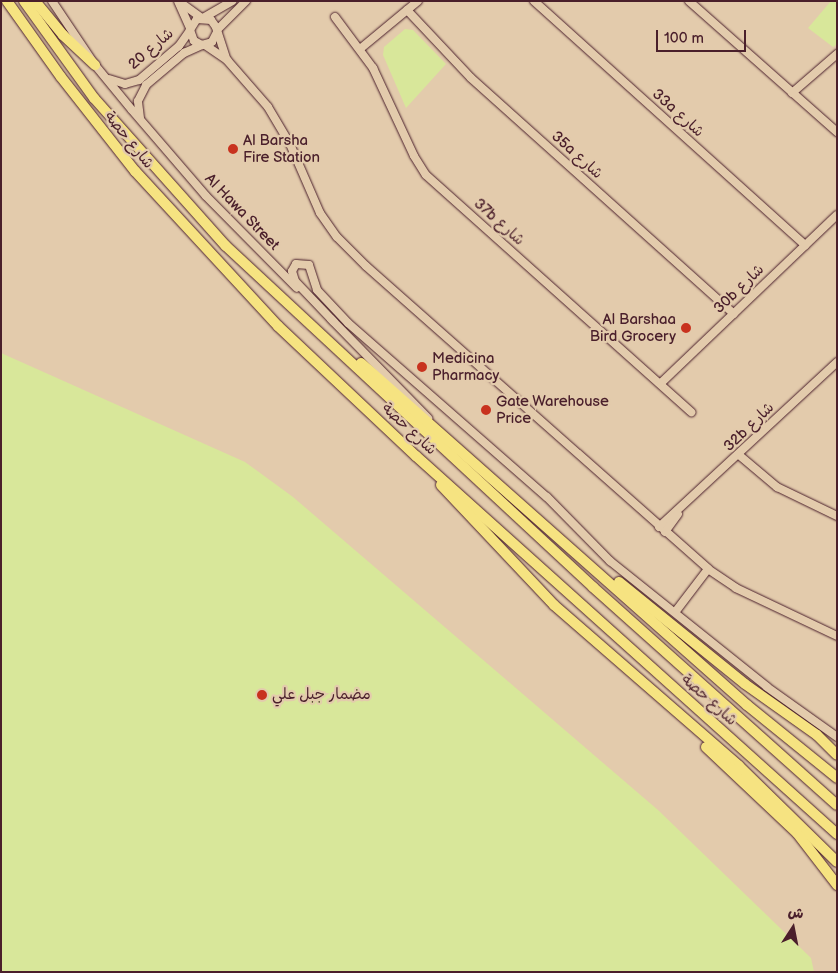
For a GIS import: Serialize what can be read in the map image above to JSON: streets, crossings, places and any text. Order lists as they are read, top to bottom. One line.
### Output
{"streets":{"main road":["شارع حصة"],"street":["شارع 20","33a شارع","35a شارع","Al Hawa Street","37b شارع","30b شارع","32b شارع"]},"crossings":[["شارع 20","Al Hawa Street"],["33a شارع","30b شارع"],["شارع حصة","Al Hawa Street"],["35a شارع","30b شارع"],["37b شارع","30b شارع"]],"places":["Al Barsha Fire Station","Al Barshaa Bird Grocery","Medicina Pharmacy","Gate Warehouse Price","مضمار جبل علي"],"scale_bar":"100 m","north":"top"}
